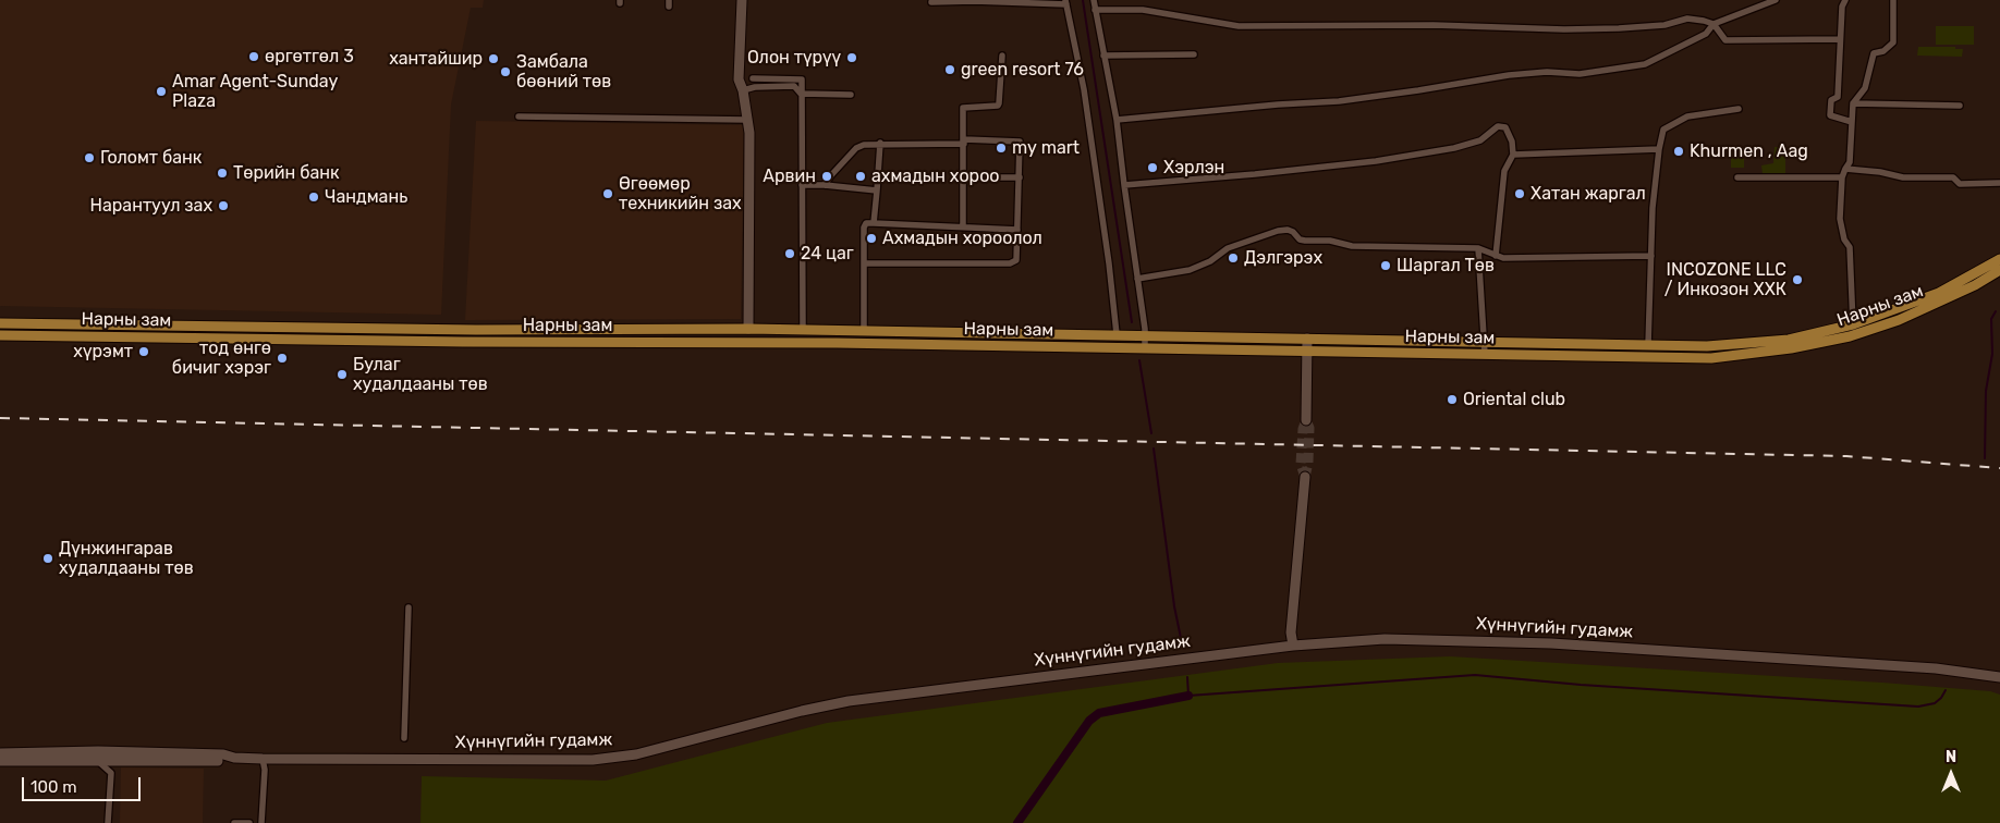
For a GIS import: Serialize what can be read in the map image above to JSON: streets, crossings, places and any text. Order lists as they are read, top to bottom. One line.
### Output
{"streets":{"main road":["Нарны зам","Хүннүгийн гудамж"]},"places":["өргөтгөл 3","Олон түрүү","хантайшир","green resort 76","Замбала бөөний төв","Amar Agent-Sunday Plaza","my mart","Khurmen , Aag","Голомт банк","Хэрлэн","Төрийн банк","Арвин","ахмадын хороо","Өгөөмөр техникийн зах","Хатан жаргал","Чандмань","Нарантуул зах","Ахмадын хороолол","24 цаг","Дэлгэрэх","Шаргал Төв","INCOZONE LLC / Инкозон ХХК","хүрэмт","тод өнгө бичиг хэрэг","Булаг худалдааны төв","Oriental club","Дүнжингарав худалдааны төв"],"scale_bar":"100 m","north":"top"}
